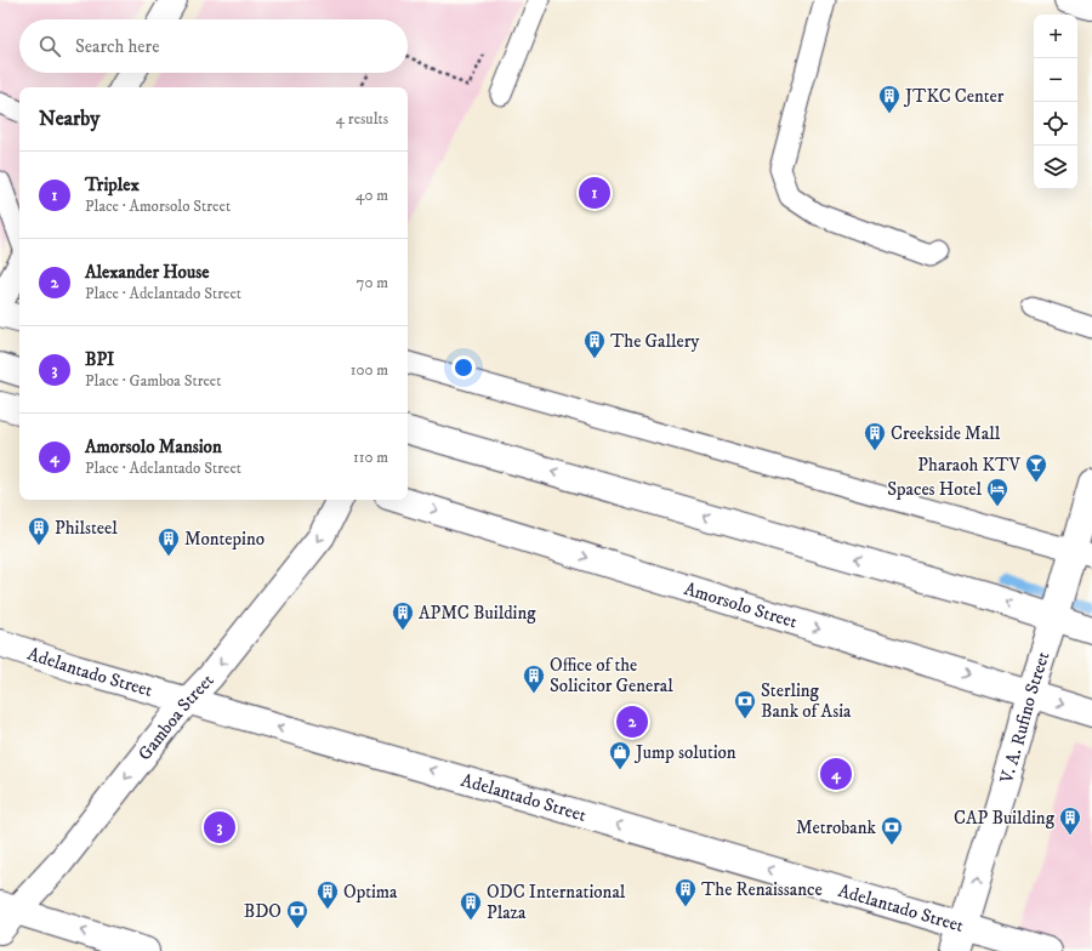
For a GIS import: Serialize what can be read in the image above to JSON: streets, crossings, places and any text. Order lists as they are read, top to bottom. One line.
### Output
{"streets":{"main road":["Amorsolo Street","Adelantado Street","Gamboa Street","V. A. Rufino Street"]},"crossings":[["Amorsolo Street","V. A. Rufino Street"],["Adelantado Street","Gamboa Street"],["Adelantado Street","V. A. Rufino Street"]],"one_way":["Adelantado Street","Gamboa Street","V. A. Rufino Street"],"places":{"building":["JTKC Center","The Gallery","Creekside Mall","Philsteel","Montepino","APMC Building","Office of the Solicitor General","CAP Building","The Renaissance","Optima","ODC International Plaza"],"bar":["Pharaoh KTV"],"hotel":["Spaces Hotel"],"bank":["Sterling Bank of Asia","Metrobank","BDO"],"shop":["Jump solution"]},"page":{"map_buttons":["+","−"],"search":"Search here","heading":["Nearby","4 results"],"list":[{"mark":"1","name":"Triplex","note":"Place · Amorsolo Street","value":"40 m"},{"mark":"2","name":"Alexander House","note":"Place · Adelantado Street","value":"70 m"},{"mark":"3","name":"BPI","note":"Place · Gamboa Street","value":"100 m"},{"mark":"4","name":"Amorsolo Mansion","note":"Place · Adelantado Street","value":"110 m"}],"pins":["1","2","4","3"]}}
